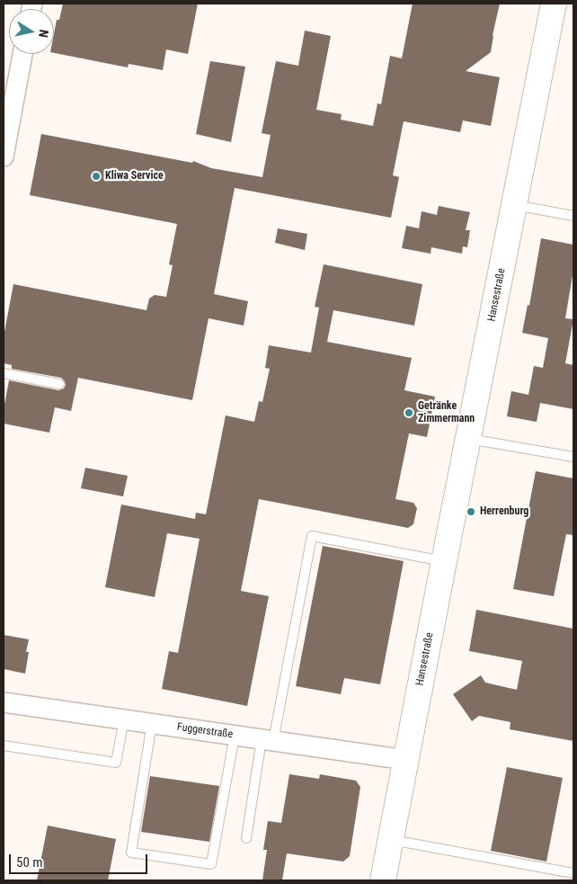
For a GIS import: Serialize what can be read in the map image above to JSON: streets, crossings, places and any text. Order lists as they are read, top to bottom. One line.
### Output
{"streets":{"main road":["Hansestraße"],"street":["Fuggerstraße"]},"crossings":[["Hansestraße","Fuggerstraße"]],"places":["Kliwa Service","Getränke Zimmermann","Herrenburg"],"scale_bar":"50 m","north":"right"}
